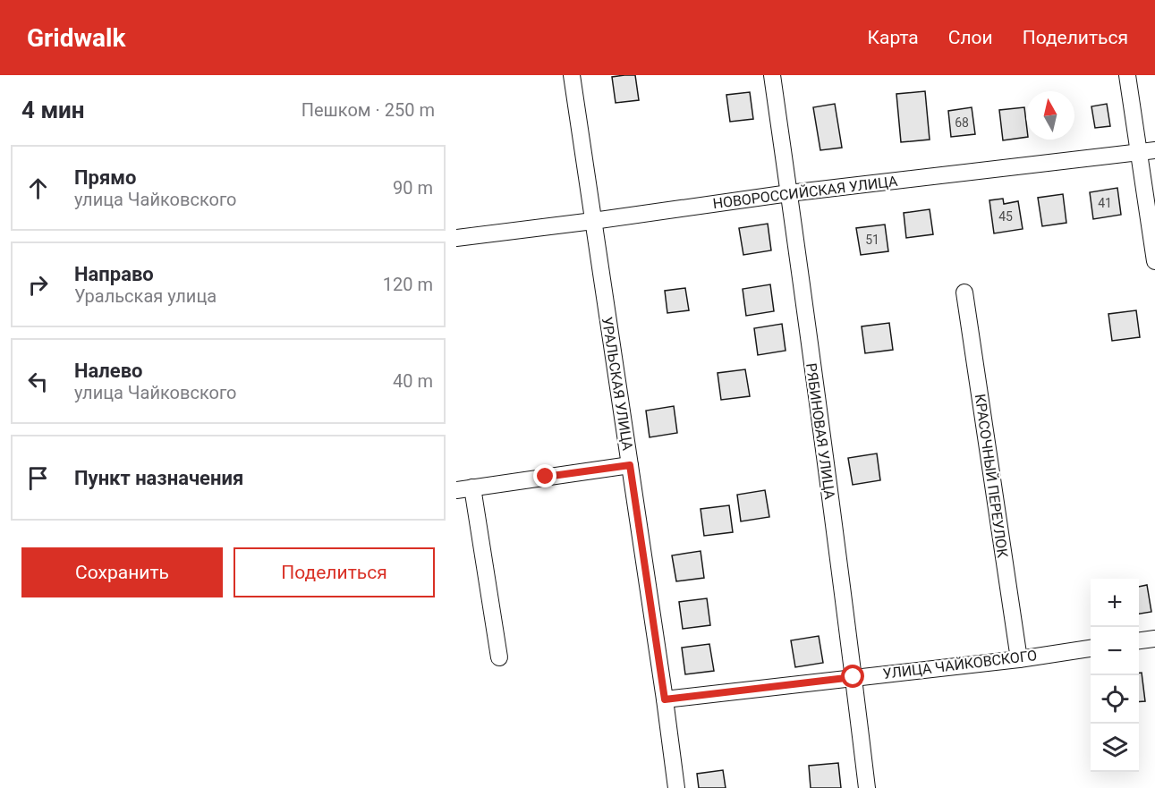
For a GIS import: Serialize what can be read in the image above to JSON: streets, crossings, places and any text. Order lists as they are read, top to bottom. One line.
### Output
{"streets":{"street":["НОВОРОССИЙСКАЯ УЛИЦА","УРАЛЬСКАЯ УЛИЦА","РЯБИНОВАЯ УЛИЦА","КРАСОЧНЫЙ ПЕРЕУЛОК","УЛИЦА ЧАЙКОВСКОГО"]},"crossings":[["НОВОРОССИЙСКАЯ УЛИЦА","УРАЛЬСКАЯ УЛИЦА"],["НОВОРОССИЙСКАЯ УЛИЦА","РЯБИНОВАЯ УЛИЦА"],["УРАЛЬСКАЯ УЛИЦА","УЛИЦА ЧАЙКОВСКОГО"],["РЯБИНОВАЯ УЛИЦА","УЛИЦА ЧАЙКОВСКОГО"],["КРАСОЧНЫЙ ПЕРЕУЛОК","УЛИЦА ЧАЙКОВСКОГО"]],"house_numbers":["68","41","45","51"],"north":"top","page":{"header":"Gridwalk","nav":["Карта","Слои","Поделиться"],"heading":["4 мин","Пешком · 250 m"],"list":[["Прямо","улица Чайковского","90 m"],["Направо","Уральская улица","120 m"],["Налево","улица Чайковского","40 m"],"Пункт назначения"],"buttons":["Сохранить","Поделиться"],"map_buttons":["+","−"]}}
